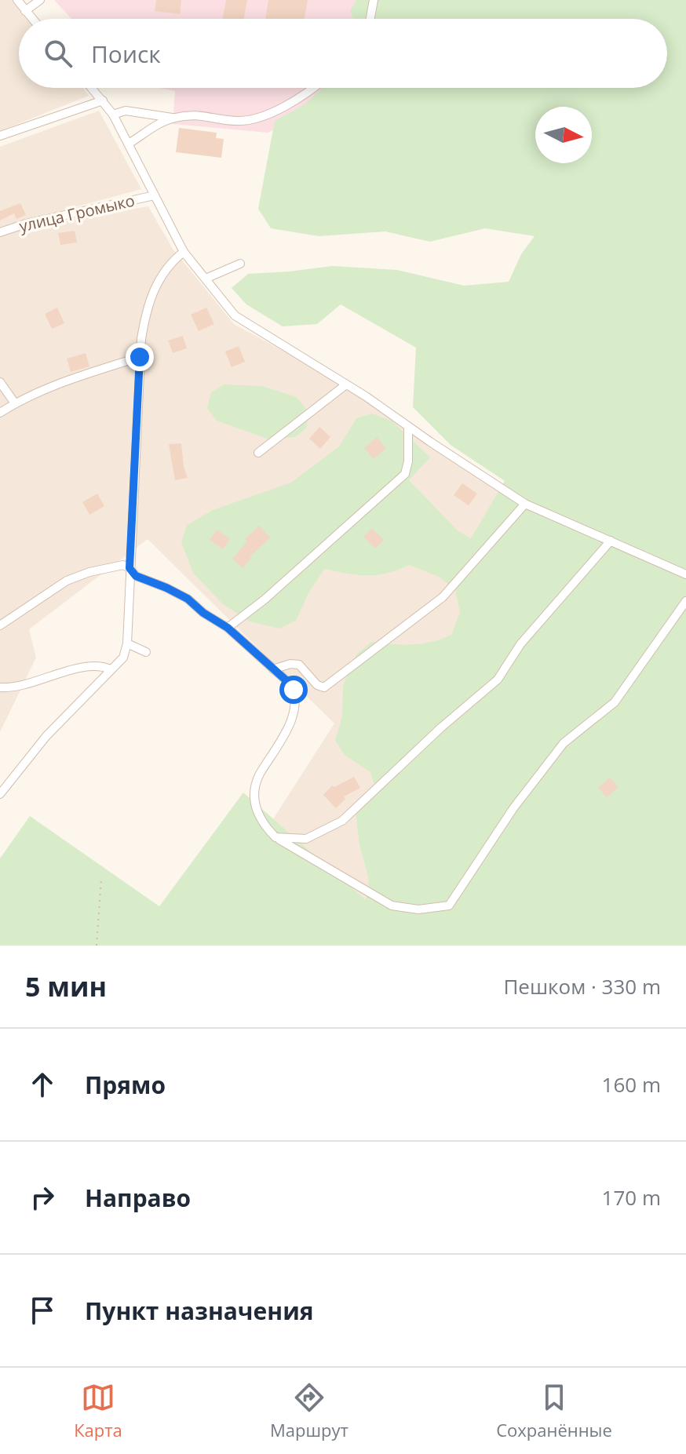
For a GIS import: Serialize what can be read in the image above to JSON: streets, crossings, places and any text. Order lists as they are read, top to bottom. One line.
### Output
{"streets":{"street":["улица Громыко"]},"north":"right","page":{"search":"Поиск","heading":["5 мин","Пешком · 330 m"],"list":[["Прямо","160 m"],["Направо","170 m"],"Пункт назначения"],"nav":["Карта","Маршрут","Сохранённые"]}}
